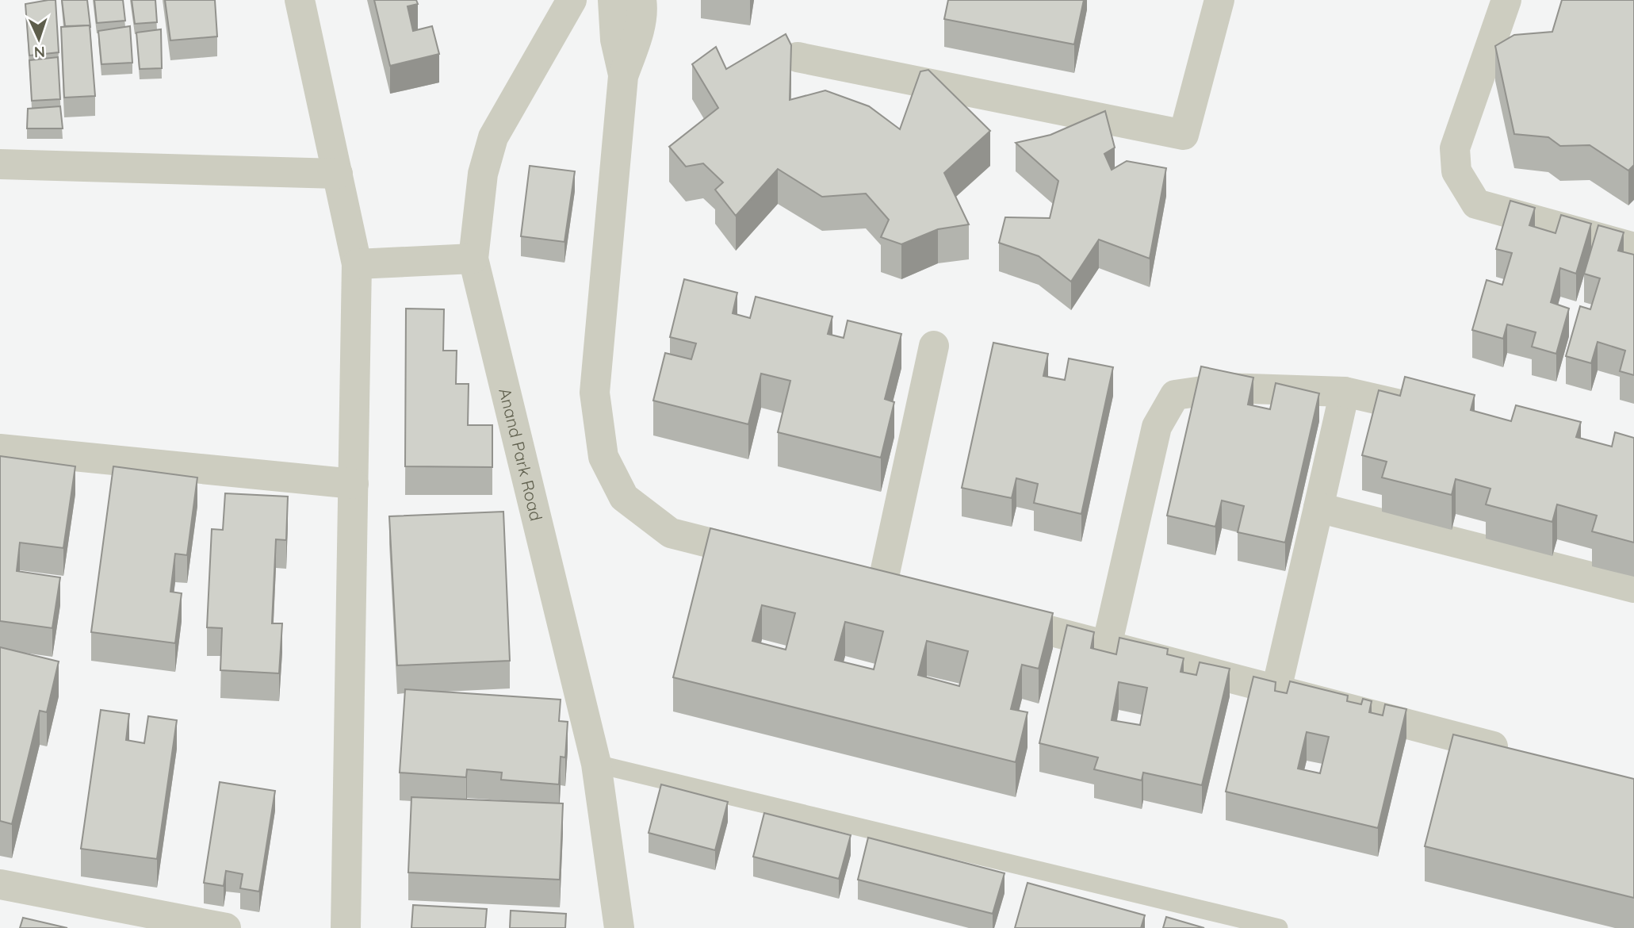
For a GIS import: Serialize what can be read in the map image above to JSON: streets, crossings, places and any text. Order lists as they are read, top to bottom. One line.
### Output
{"streets":{"street":["Anand Park Road"]},"north":"bottom"}
